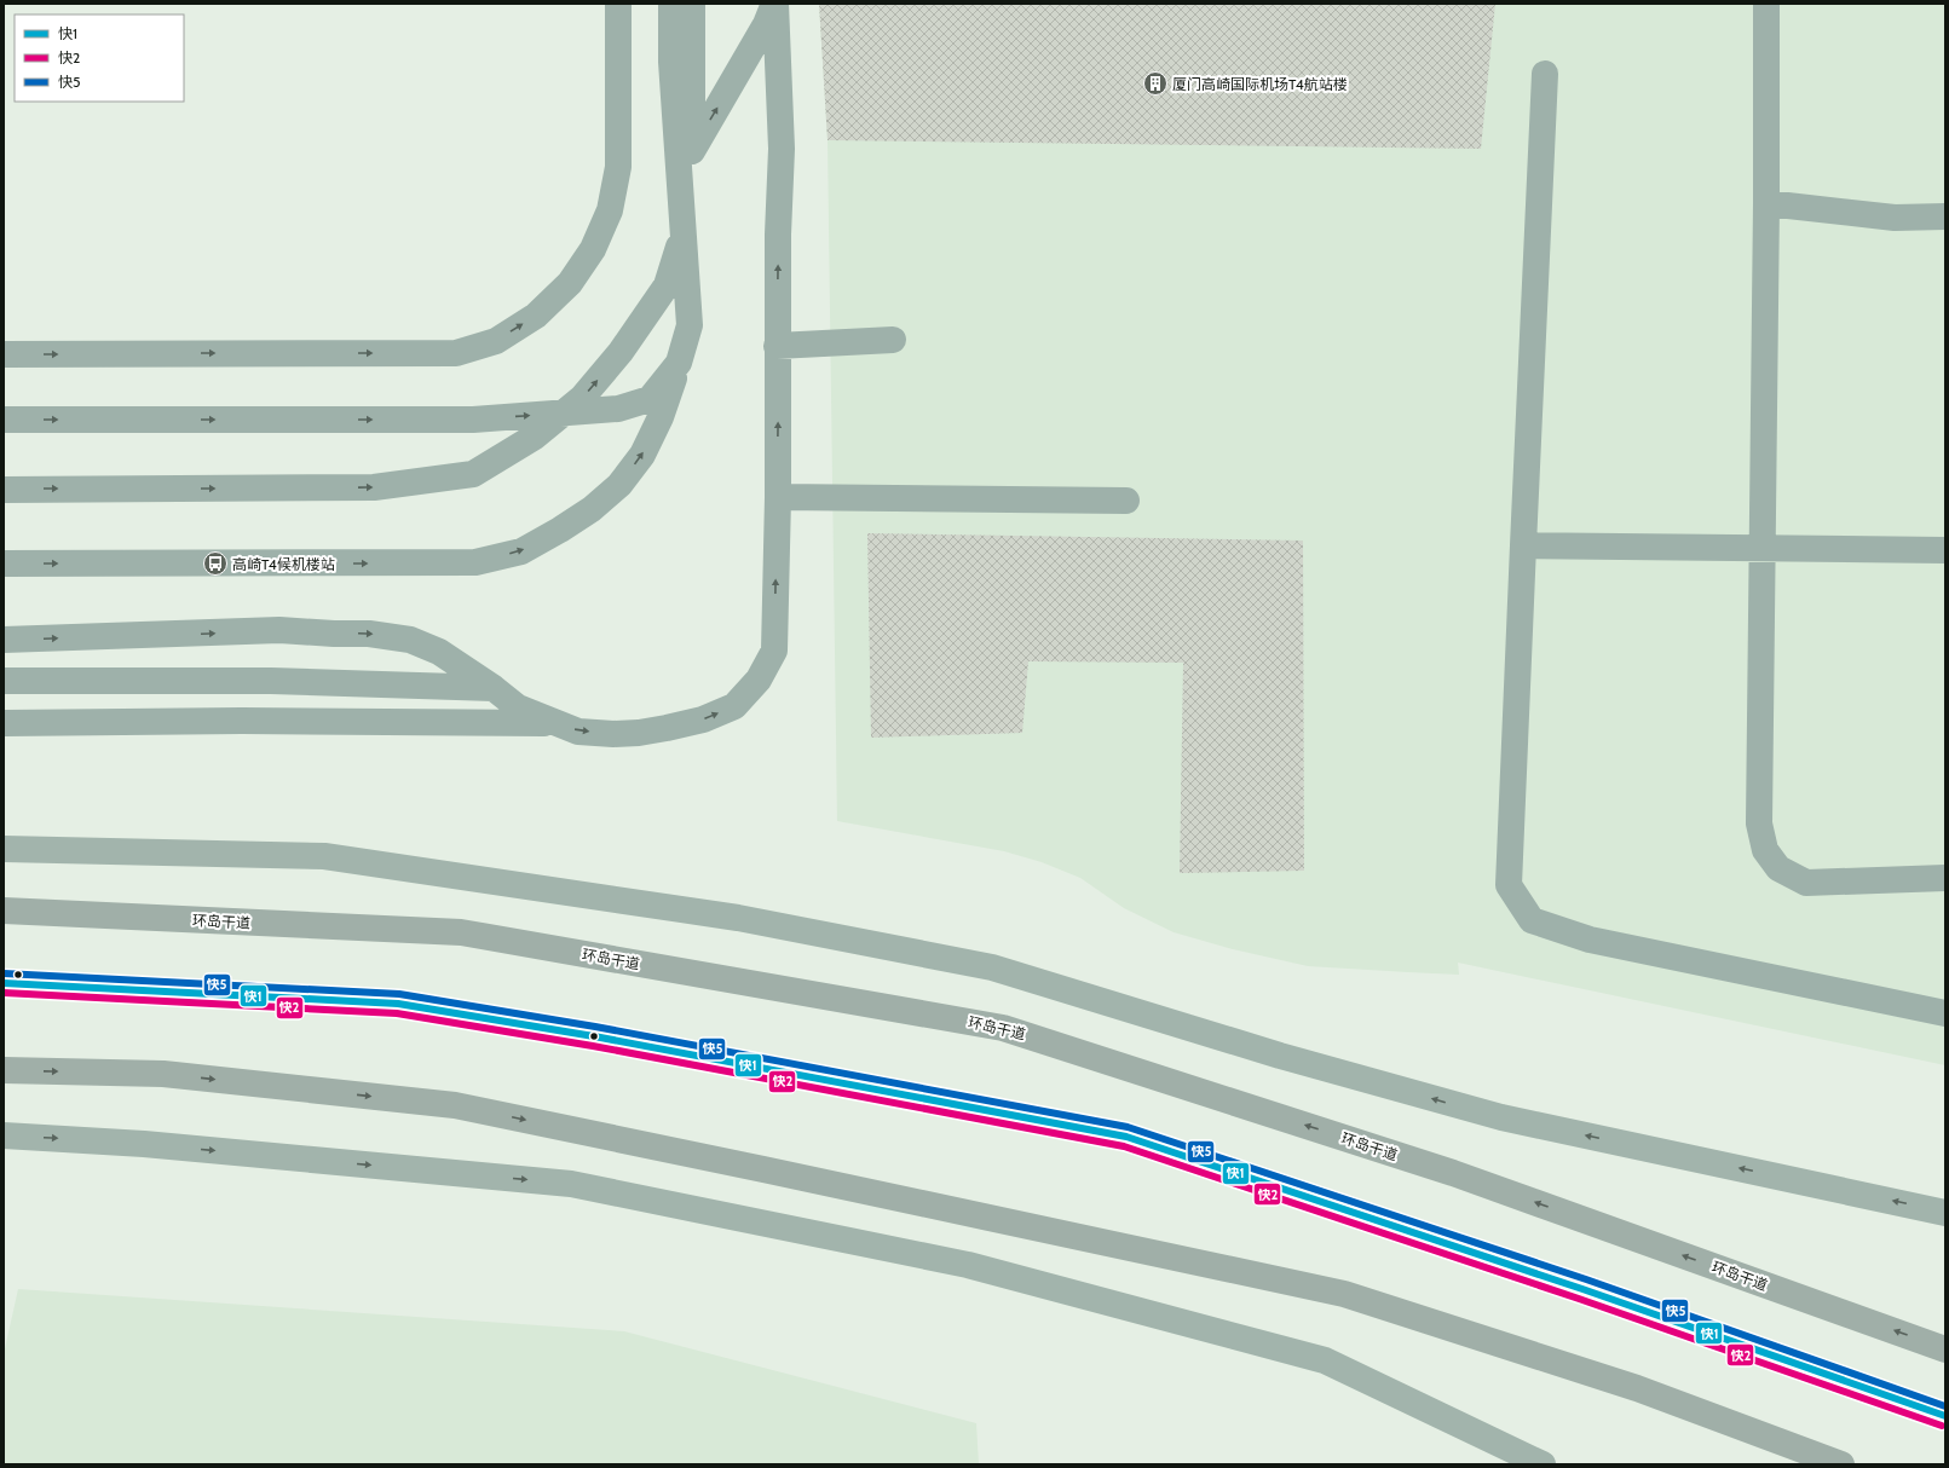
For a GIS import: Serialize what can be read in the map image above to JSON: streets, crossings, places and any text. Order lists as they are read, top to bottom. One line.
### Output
{"streets":{"highway":["环岛干道"]},"places":{"building":["厦门高崎国际机场T4航站楼"],"bus stop":["高崎T4候机楼站"]},"lines":["transit line 快5","transit line 快1","transit line 快2"],"legend":["快1","快2","快5"]}
